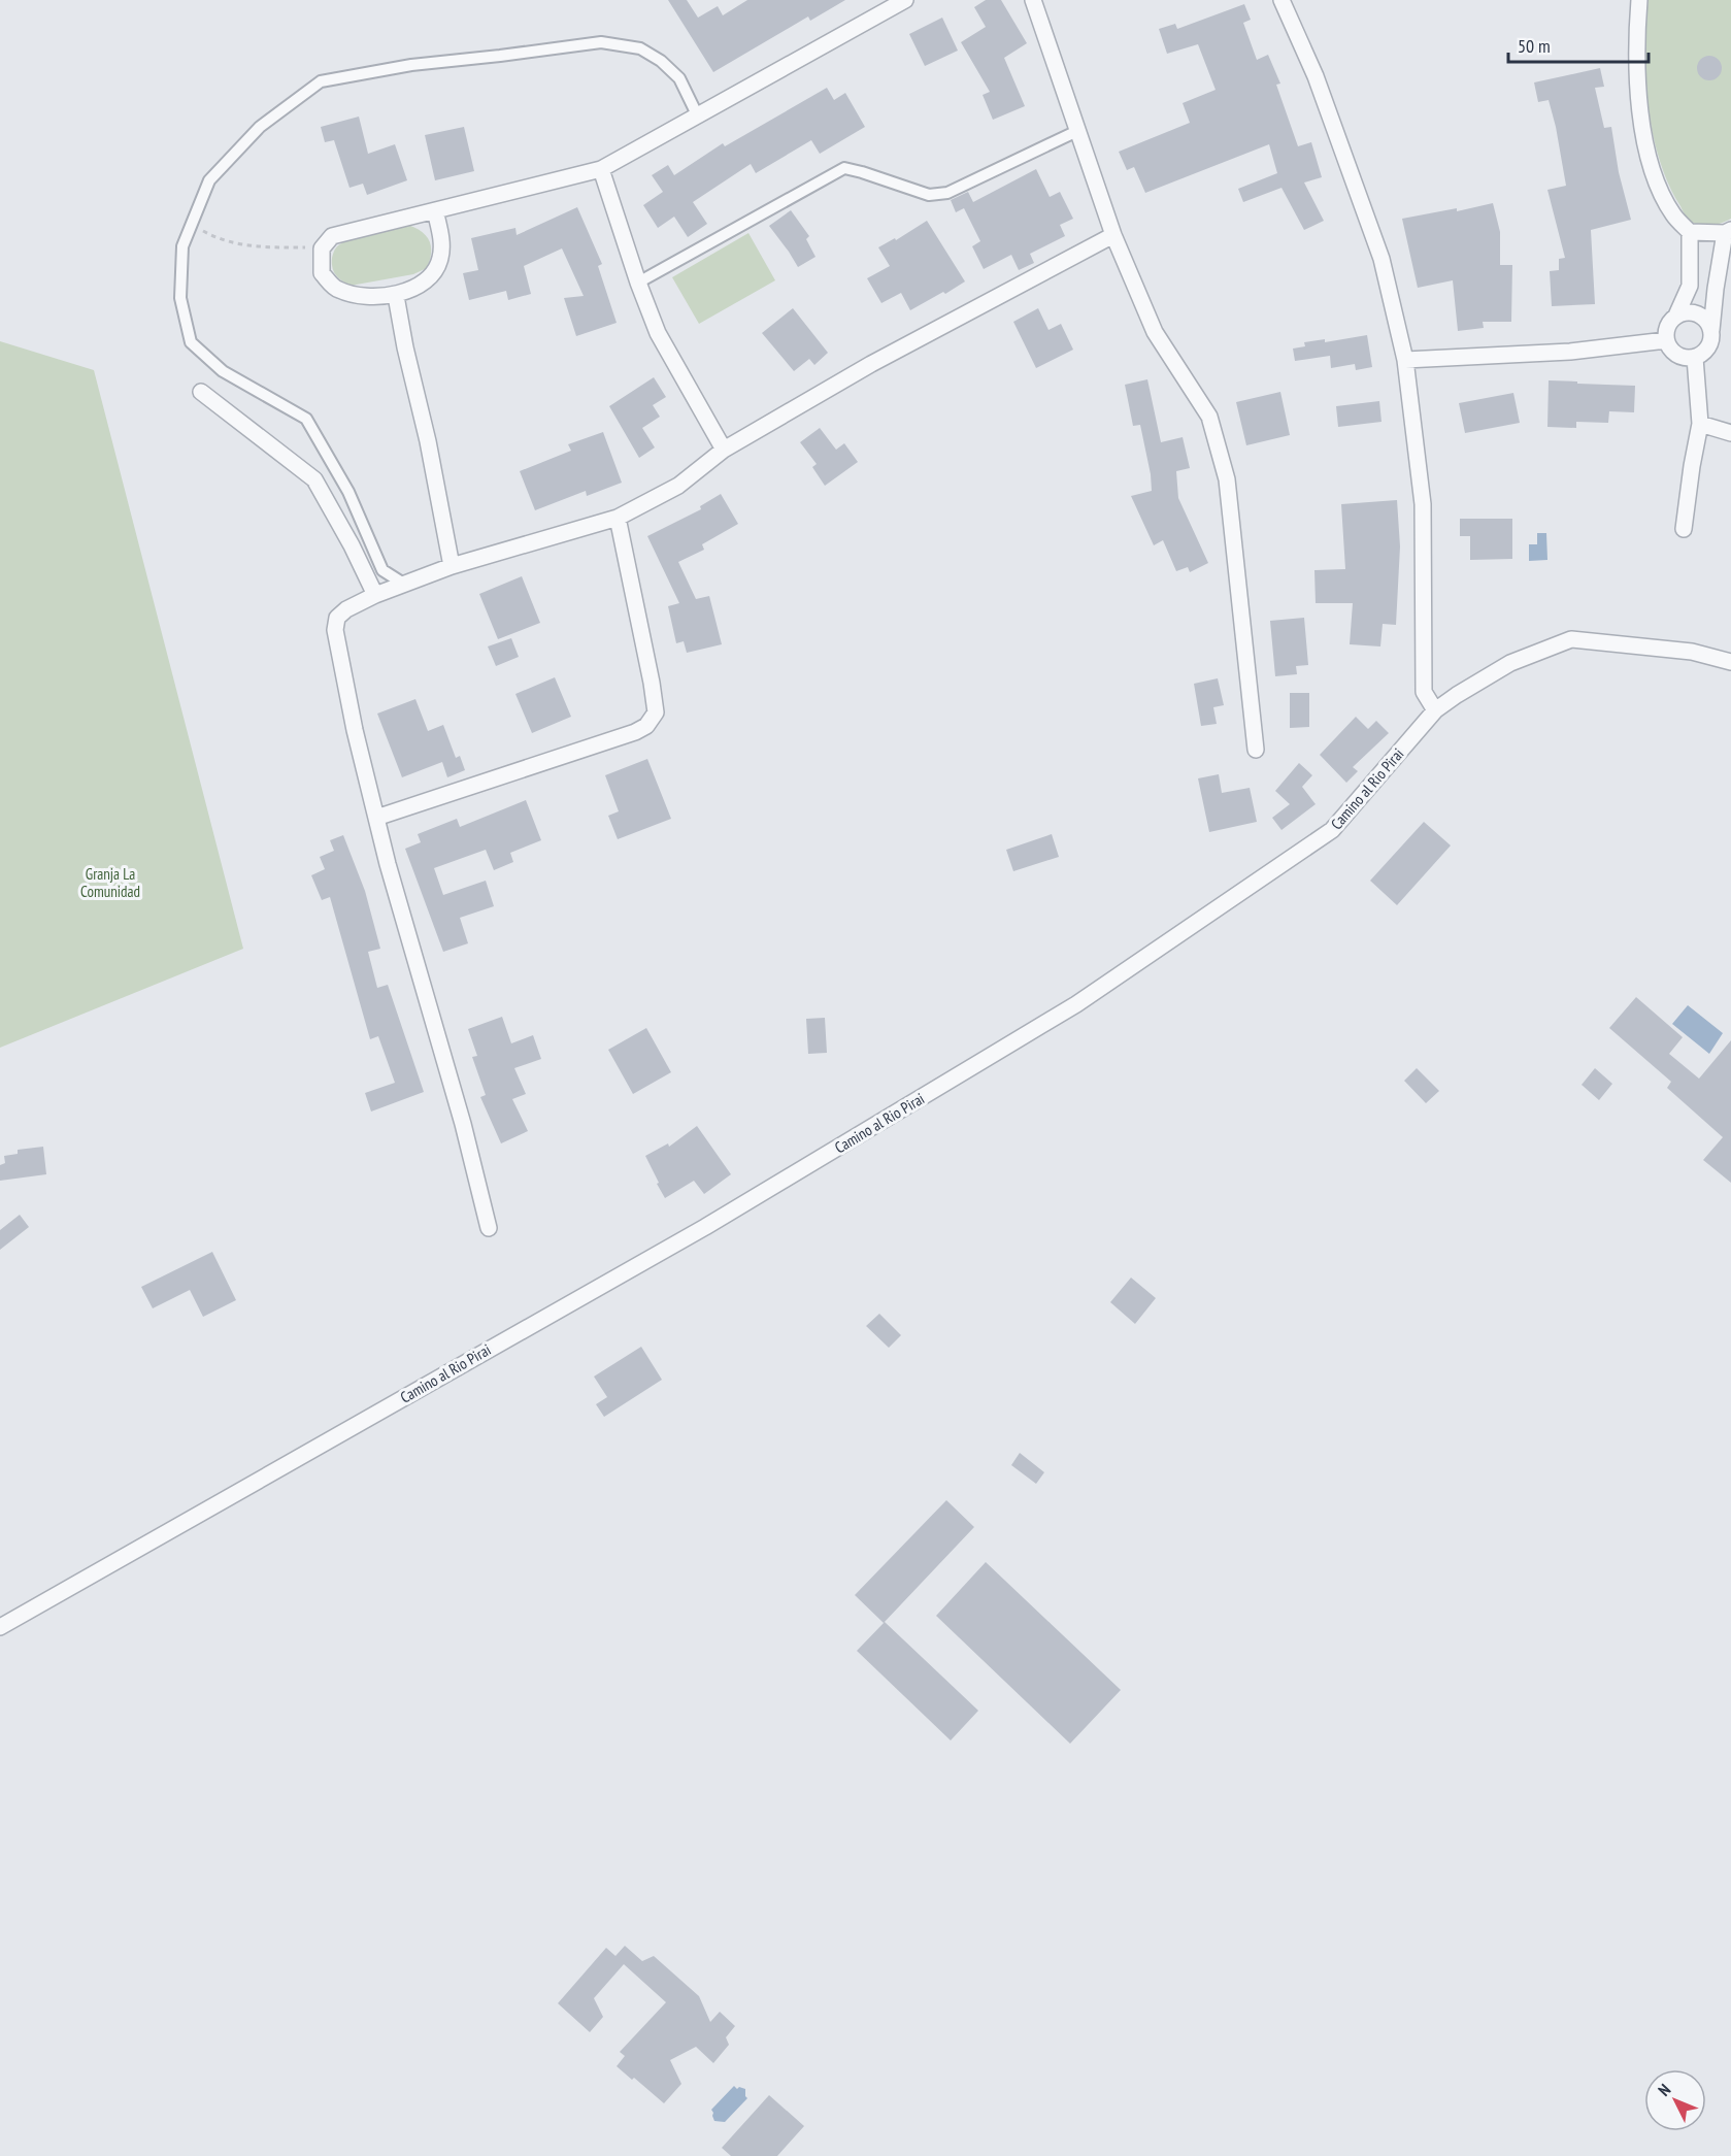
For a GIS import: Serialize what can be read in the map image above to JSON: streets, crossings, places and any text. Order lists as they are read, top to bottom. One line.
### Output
{"streets":{"street":["Camino al Rio Pirai"]},"parks":["Granja La Comunidad"],"scale_bar":"50 m","north":"top left"}
